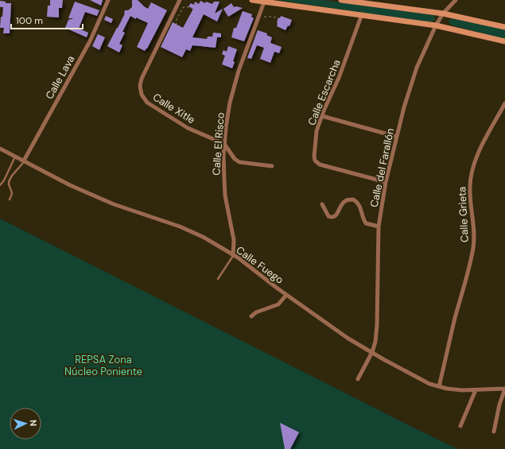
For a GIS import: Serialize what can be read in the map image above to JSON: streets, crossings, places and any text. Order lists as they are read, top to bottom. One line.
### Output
{"streets":{"street":["Calle Lava","Calle Escarcha","Calle Xitle","Calle El Risco","Calle del Farallón","Calle Grieta","Calle Fuego"]},"crossings":[["Calle Lava","Calle Fuego"],["Calle Escarcha","Calle del Farallón"],["Calle Xitle","Calle El Risco"],["Calle El Risco","Calle Fuego"],["Calle del Farallón","Calle Fuego"],["Calle Grieta","Calle Fuego"]],"parks":["REPSA Zona Núcleo Poniente"],"scale_bar":"100 m","north":"right"}
